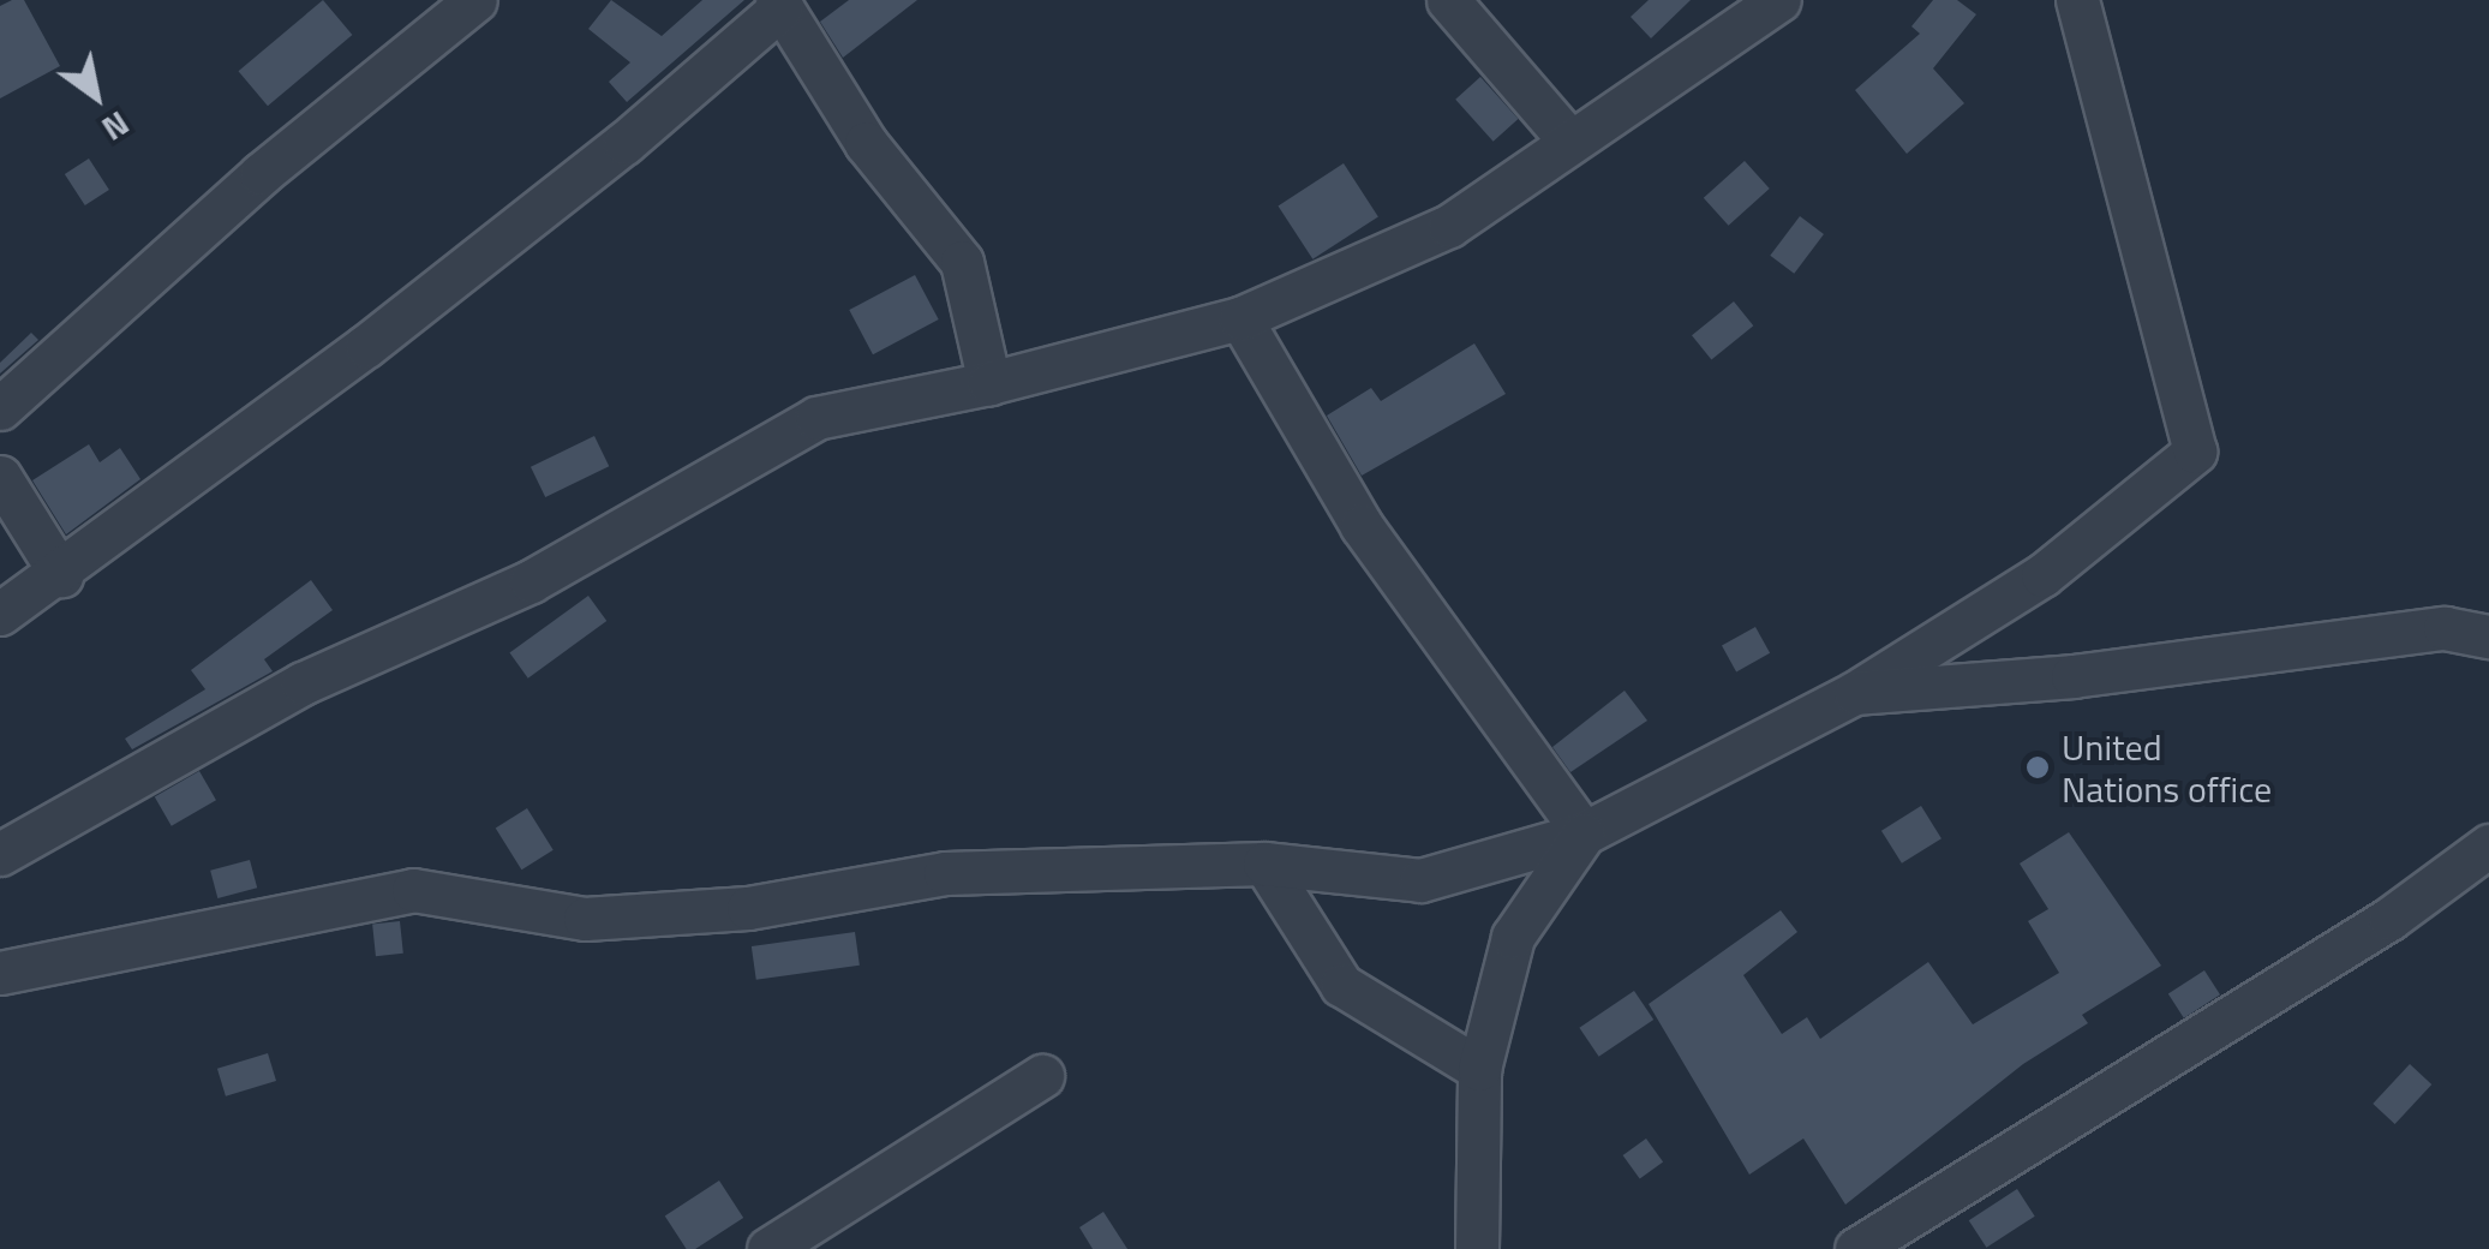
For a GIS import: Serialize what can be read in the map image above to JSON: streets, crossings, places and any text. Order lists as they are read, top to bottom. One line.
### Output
{"places":["United Nations office"],"north":"bottom right"}
